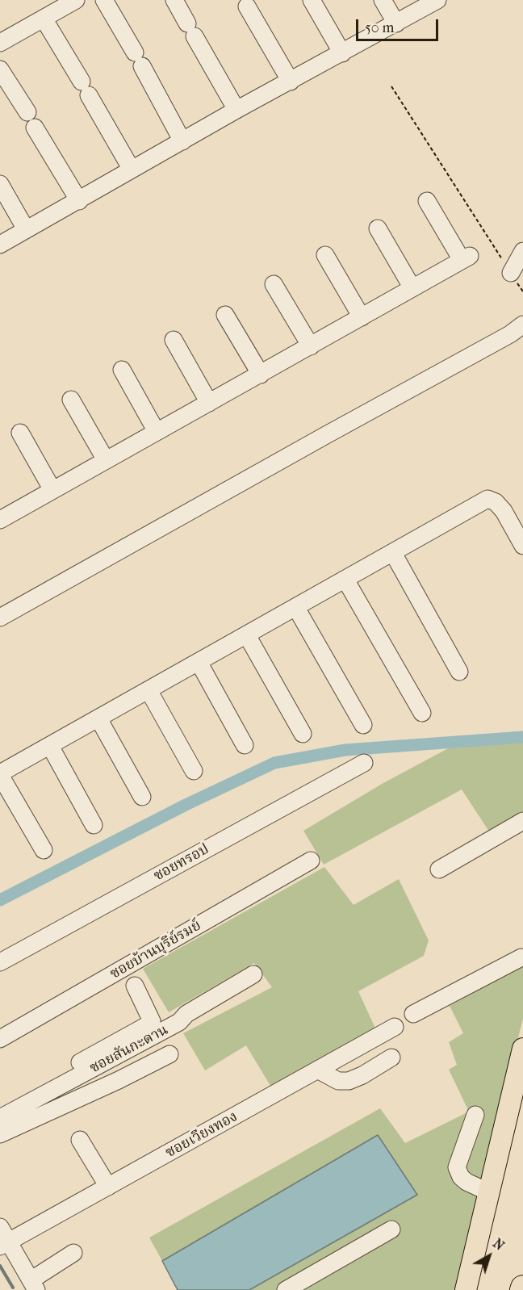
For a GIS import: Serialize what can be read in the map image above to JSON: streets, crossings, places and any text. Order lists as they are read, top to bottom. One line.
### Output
{"streets":{"street":["ซอยทรอป","ซอยบ้านบุรีย์รมย์","ซอยสันกะดาน","ซอยเวียงทอง"]},"scale_bar":"50 m","north":"top right"}
